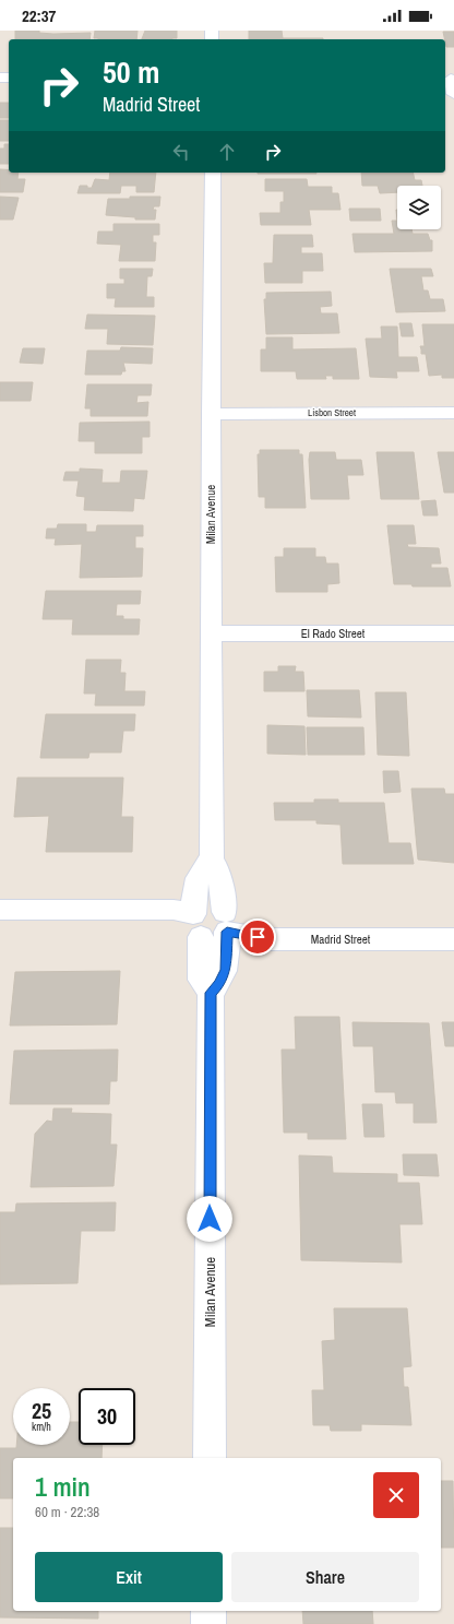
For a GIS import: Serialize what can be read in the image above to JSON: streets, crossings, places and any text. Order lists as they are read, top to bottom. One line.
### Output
{"streets":{"street":["Lisbon Street","Milan Avenue","El Rado Street","Madrid Street"]},"crossings":[["Lisbon Street","Milan Avenue"],["Milan Avenue","El Rado Street"],["Milan Avenue","Madrid Street"]],"page":{"status":"22:37","turn":["50 m","Madrid Street"],"speed":"25 km/h","limit":"30","heading":["1 min","60 m · 22:38"],"buttons":["Exit","Share"]}}
